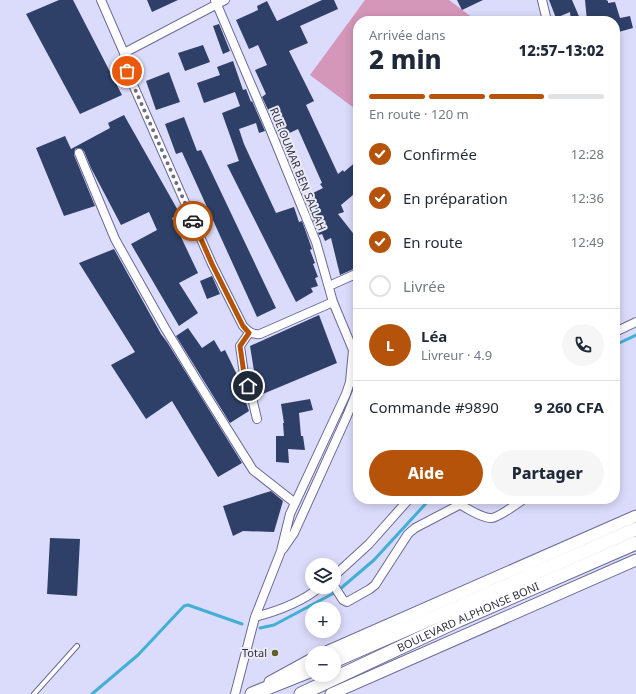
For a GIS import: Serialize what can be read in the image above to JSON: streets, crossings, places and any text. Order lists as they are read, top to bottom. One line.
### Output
{"streets":{"main road":["BOULEVARD ALPHONSE BONI"],"street":["RUE OUMAR BEN SALLAH"]},"places":["Total"],"page":{"heading":["2 min","Arrivée dans","12:57–13:02"],"panel":["Léa","Livreur · 4.9","Commande #9890","9 260 CFA"],"bar":"En route · 120 m","list":[["Confirmée","12:28"],["En préparation","12:36"],["En route","12:49"],"Livrée"],"round":"L","buttons":["Aide","Partager"],"map_buttons":["+","−"]}}
